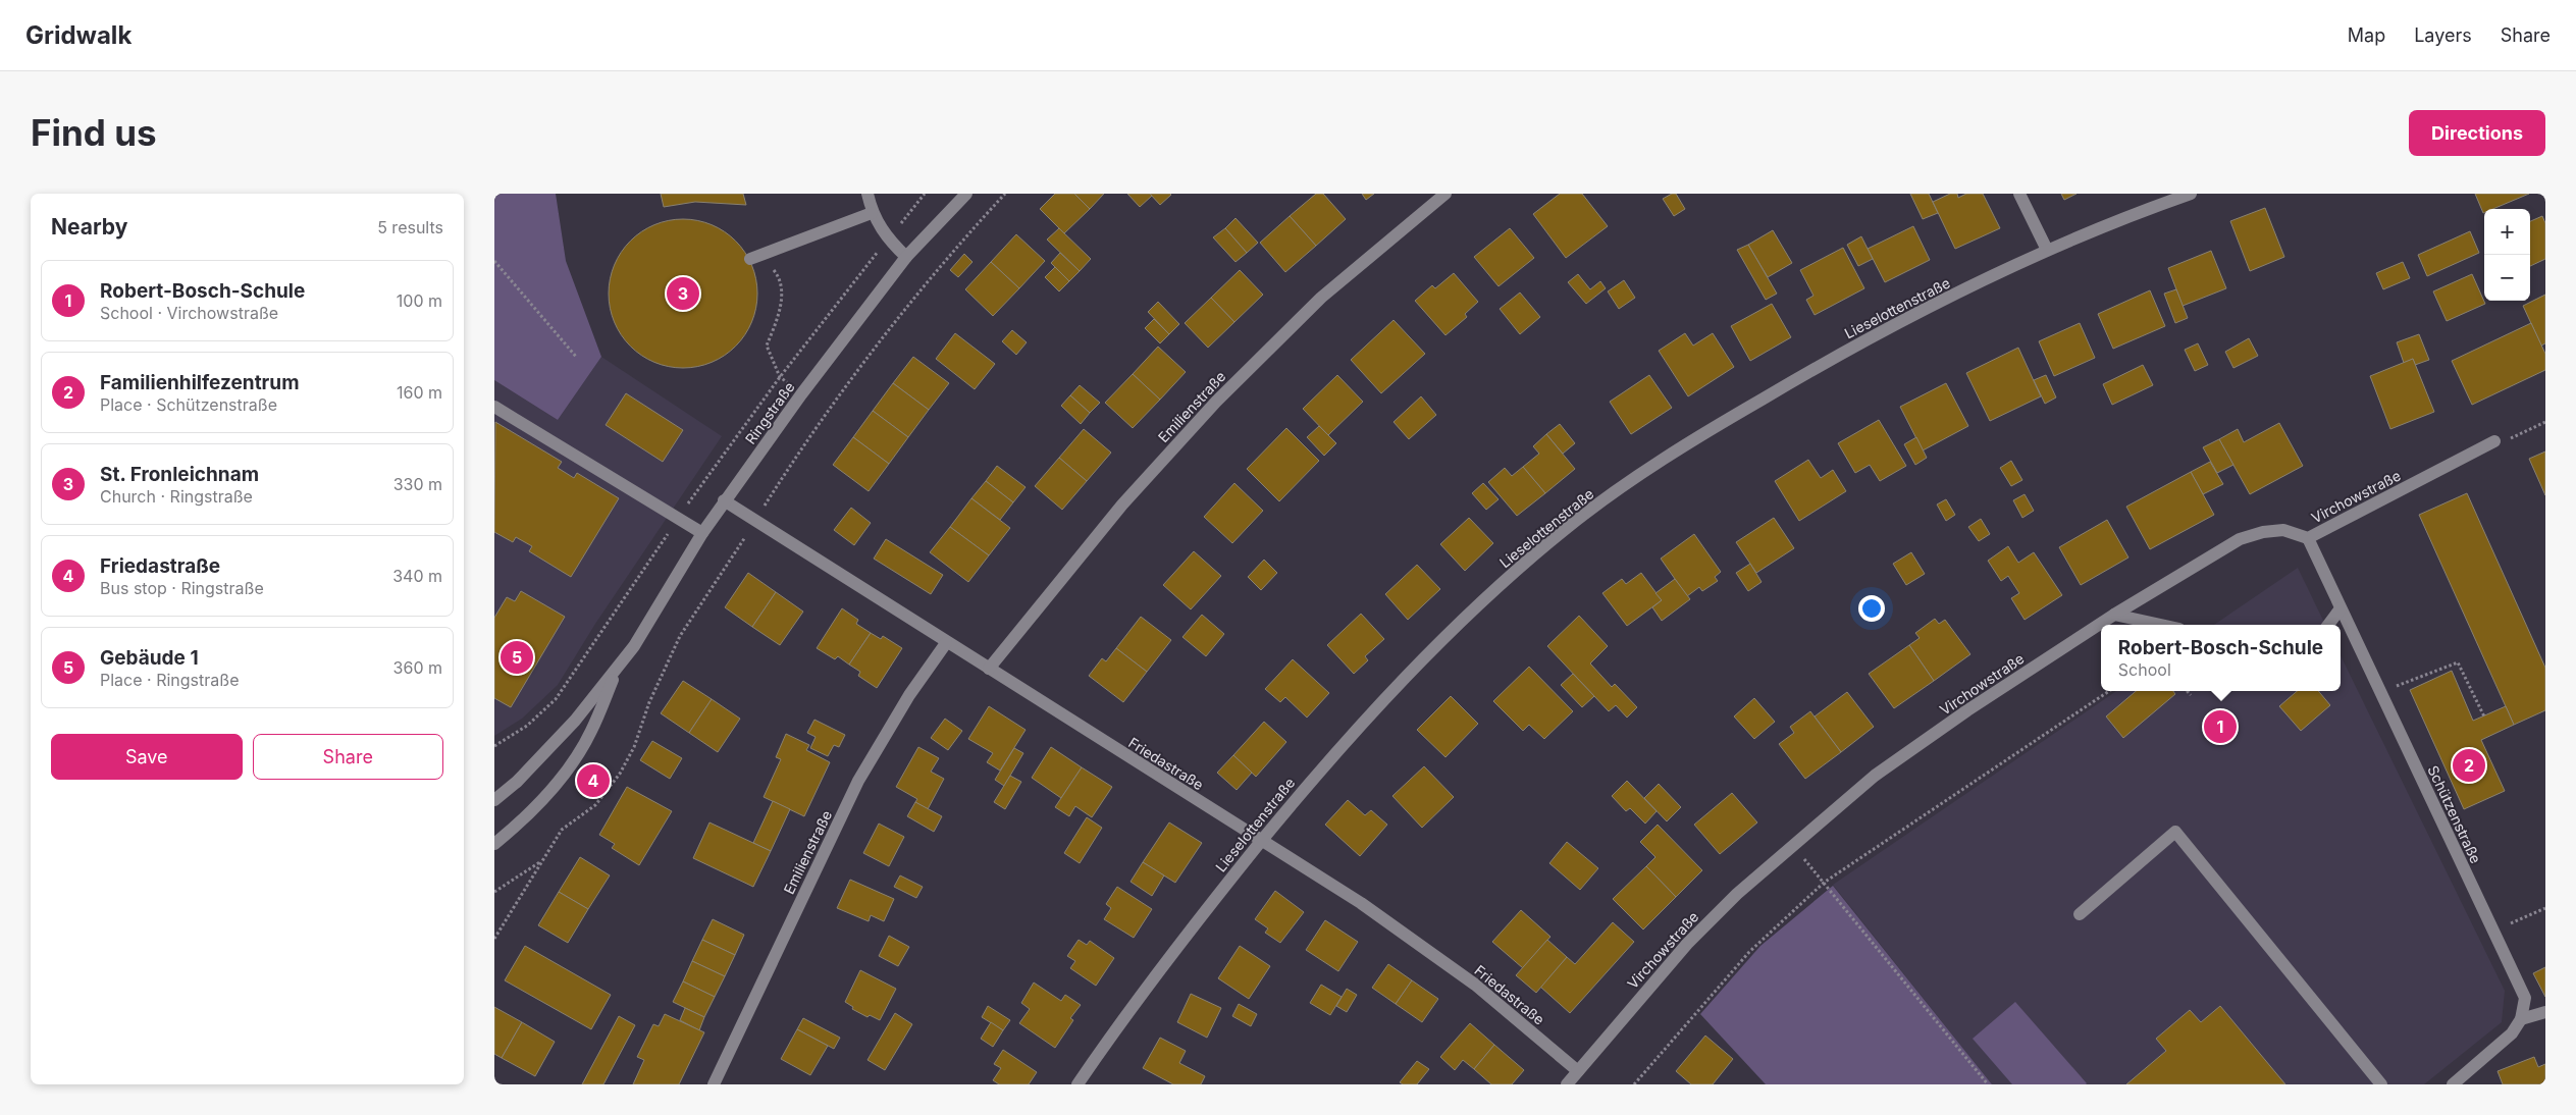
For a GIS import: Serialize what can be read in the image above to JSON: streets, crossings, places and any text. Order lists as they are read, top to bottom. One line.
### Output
{"streets":{"street":["Lieselottenstraße","Emilienstraße","Ringstraße","Virchowstraße","Friedastraße","Schützenstraße"]},"crossings":[["Lieselottenstraße","Friedastraße"],["Emilienstraße","Friedastraße"],["Ringstraße","Friedastraße"],["Virchowstraße","Friedastraße"],["Virchowstraße","Schützenstraße"]],"page":{"header":"Gridwalk","nav":["Map","Layers","Share"],"buttons":["Directions",["Save","Share"]],"title":"Find us","heading":["Nearby","5 results"],"map_buttons":["+","−"],"list":[{"mark":"1","name":"Robert-Bosch-Schule","note":"School · Virchowstraße","value":"100 m"},{"mark":"2","name":"Familienhilfezentrum","note":"Place · Schützenstraße","value":"160 m"},{"mark":"3","name":"St. Fronleichnam","note":"Church · Ringstraße","value":"330 m"},{"mark":"4","name":"Friedastraße","note":"Bus stop · Ringstraße","value":"340 m"},{"mark":"5","name":"Gebäude 1","note":"Place · Ringstraße","value":"360 m"}],"pins":["3","5","1","2","4"],"popup":["Robert-Bosch-Schule","School"]}}
